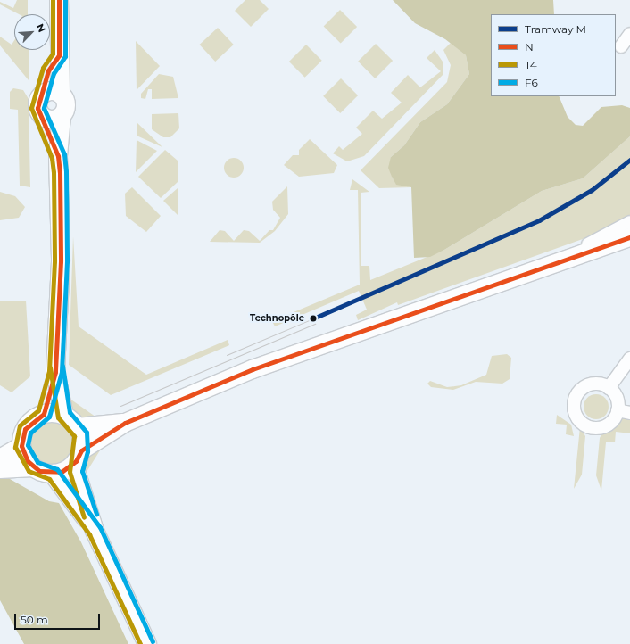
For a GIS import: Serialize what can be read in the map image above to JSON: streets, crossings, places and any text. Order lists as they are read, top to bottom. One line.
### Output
{"places":["Technopôle"],"lines":["transit line N","transit line T4","transit line F6","tram line M"],"legend":["Tramway M","N","T4","F6"],"scale_bar":"50 m","north":"top right"}
